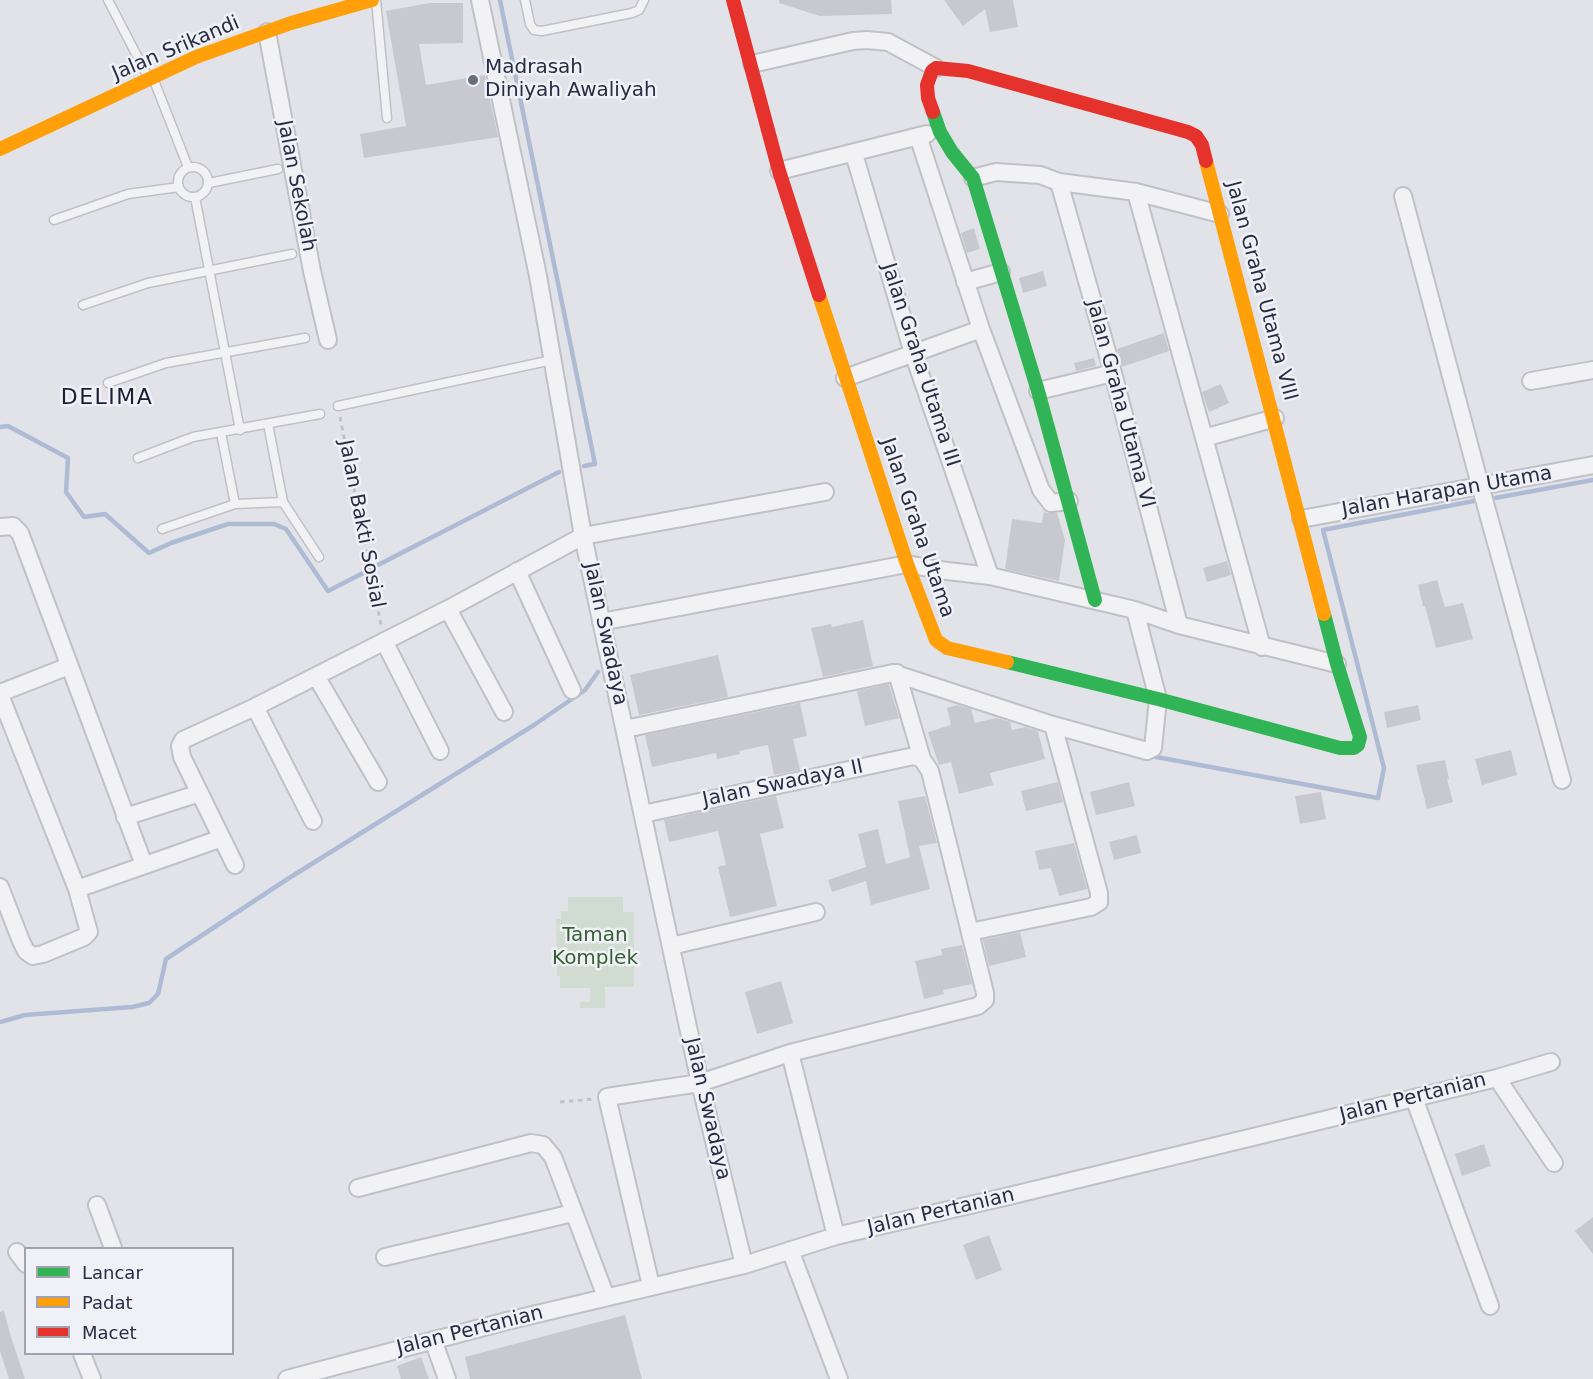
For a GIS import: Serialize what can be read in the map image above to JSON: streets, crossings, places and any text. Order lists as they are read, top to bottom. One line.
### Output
{"streets":{"street":["Jalan Srikandi","Jalan Sekolah","Jalan Graha Utama VIII","Jalan Graha Utama III","Jalan Graha Utama VI","Jalan Harapan Utama","Jalan Graha Utama","Jalan Swadaya","Jalan Swadaya II","Jalan Pertanian"],"path":["Jalan Bakti Sosial"]},"crossings":[["Jalan Srikandi","Jalan Sekolah"],["Jalan Graha Utama VIII","Jalan Harapan Utama"],["Jalan Graha Utama VIII","Jalan Graha Utama"],["Jalan Swadaya","Jalan Swadaya II"],["Jalan Swadaya","Jalan Pertanian"]],"districts":["DELIMA"],"parks":["Taman Komplek"],"places":["Madrasah Diniyah Awaliyah"],"legend":["Lancar","Padat","Macet"]}
